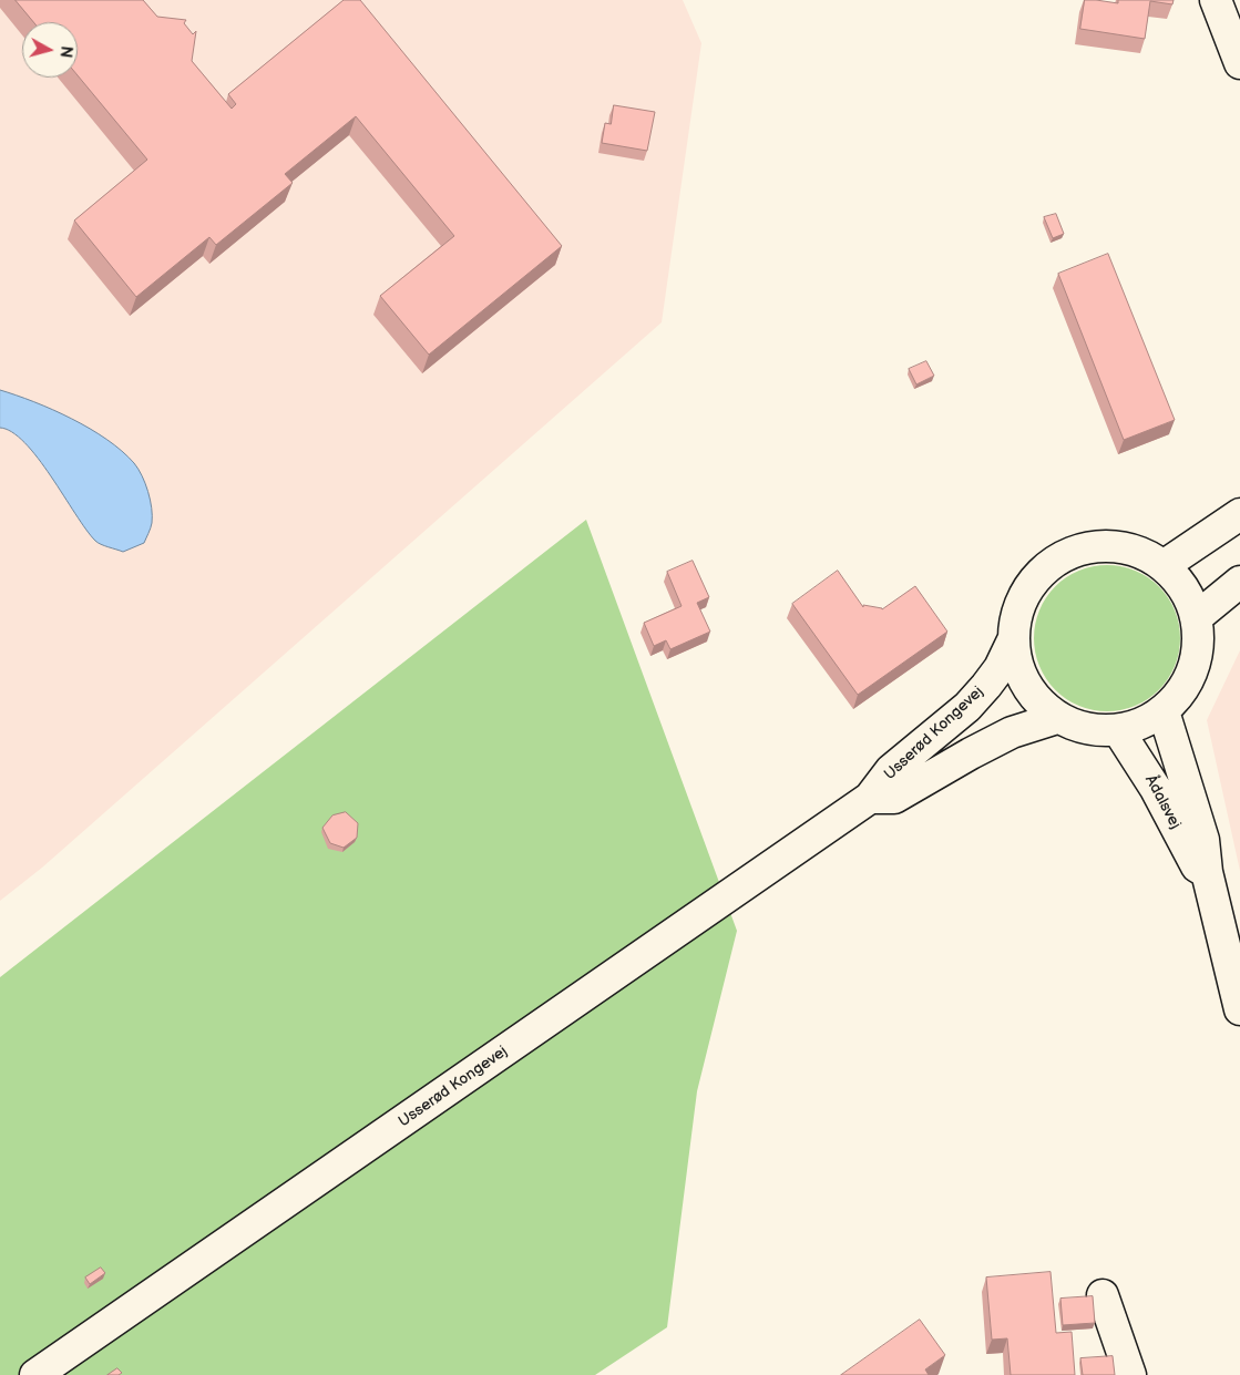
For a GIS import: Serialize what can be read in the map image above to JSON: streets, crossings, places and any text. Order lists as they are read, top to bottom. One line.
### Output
{"streets":{"main road":["Usserød Kongevej","Ådalsvej"]},"crossings":[["Usserød Kongevej","Ådalsvej"]],"north":"right"}
